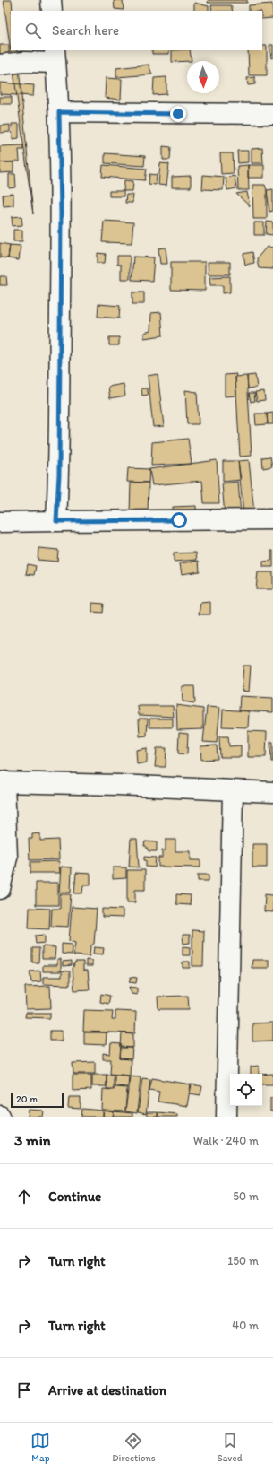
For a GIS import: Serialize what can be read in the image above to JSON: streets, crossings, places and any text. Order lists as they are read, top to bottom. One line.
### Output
{"scale_bar":"20 m","north":"bottom","page":{"search":"Search here","scale":"20 m","heading":["3 min","Walk · 240 m"],"list":[["Continue","50 m"],["Turn right","150 m"],["Turn right","40 m"],"Arrive at destination"],"nav":["Map","Directions","Saved"]}}
